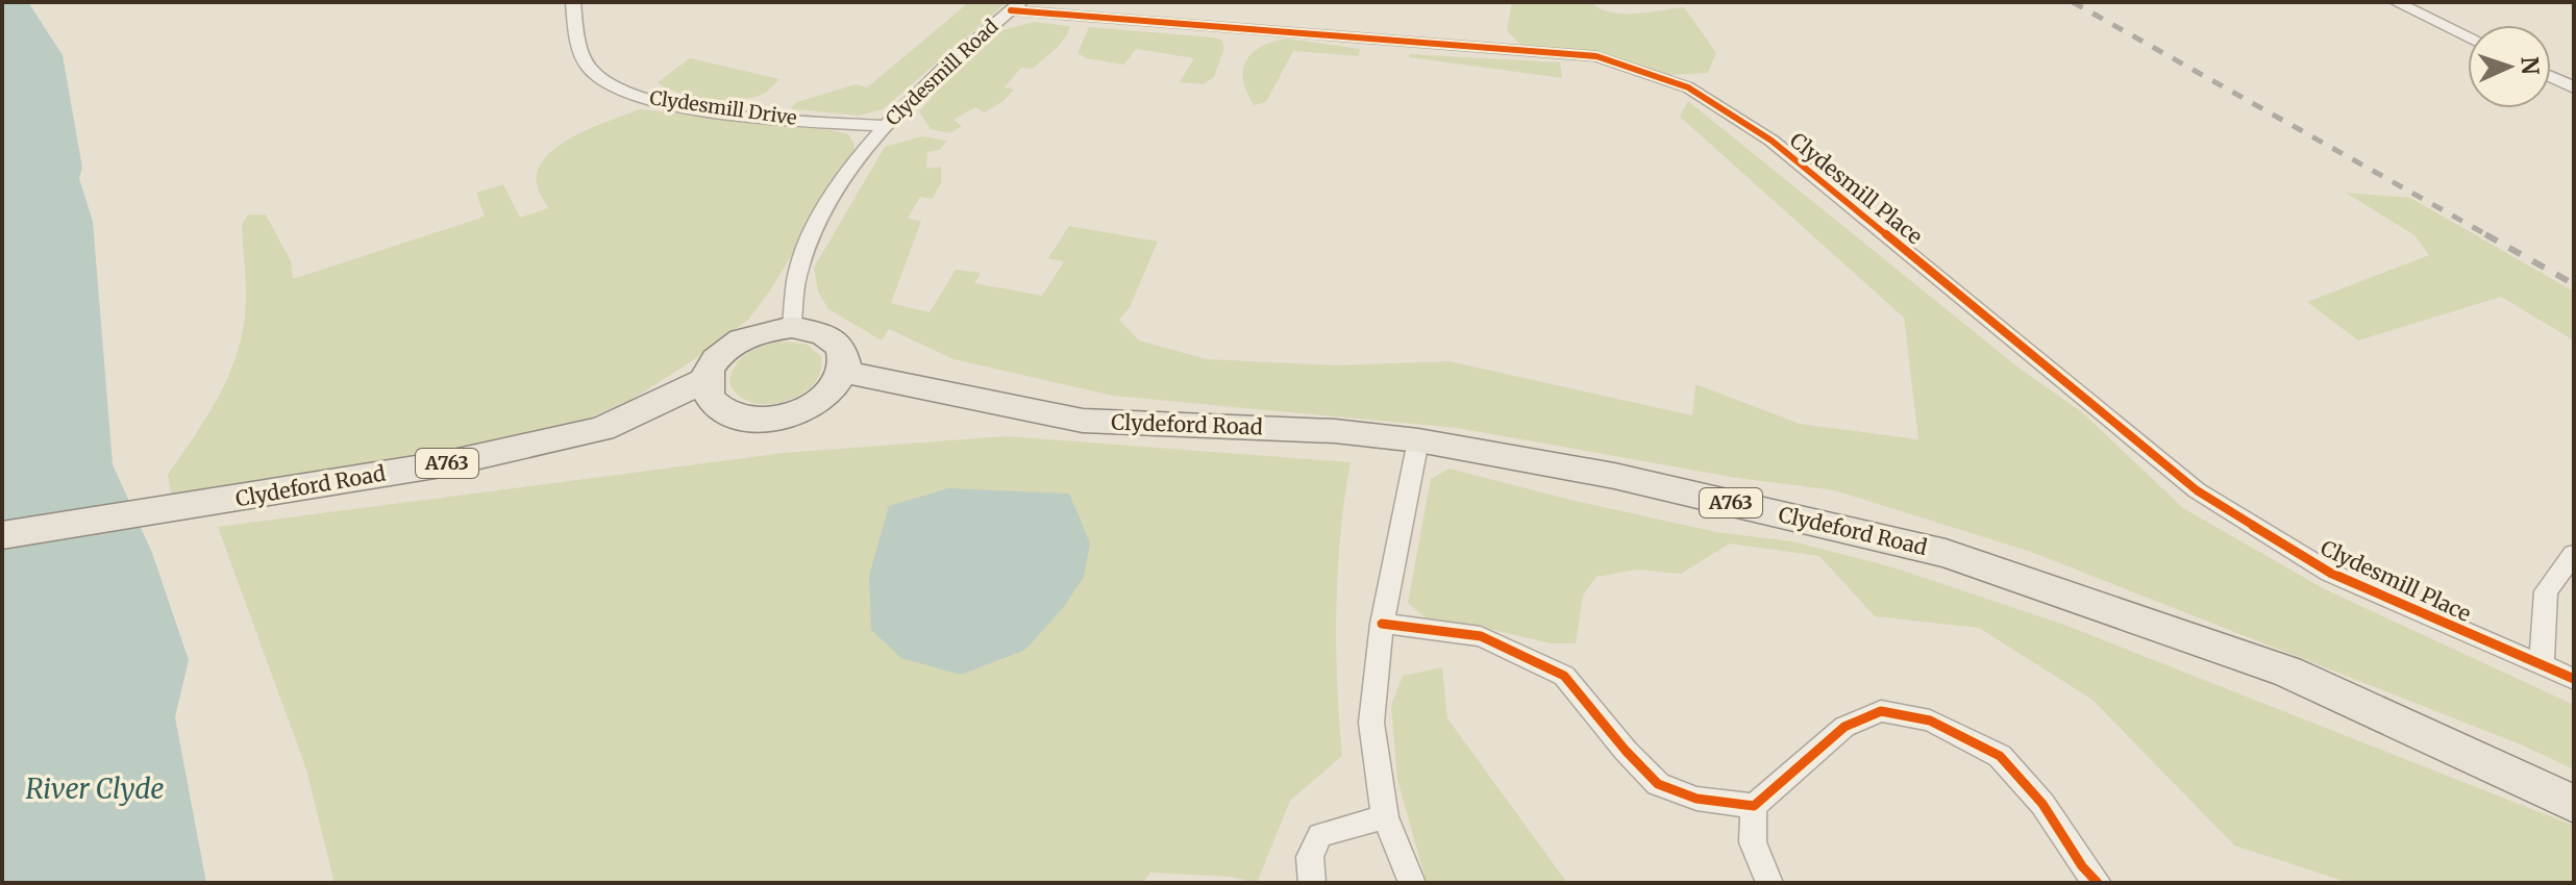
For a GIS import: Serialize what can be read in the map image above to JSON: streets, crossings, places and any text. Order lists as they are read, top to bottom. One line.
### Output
{"streets":{"main road":["Clydeford Road","A763"],"street":["Clydesmill Road","Clydesmill Drive","Clydesmill Place"]},"crossings":[["Clydesmill Road","Clydesmill Drive"],["Clydesmill Road","Clydesmill Place"],["Clydesmill Road","Clydeford Road"]],"water":["River Clyde"],"north":"right"}
